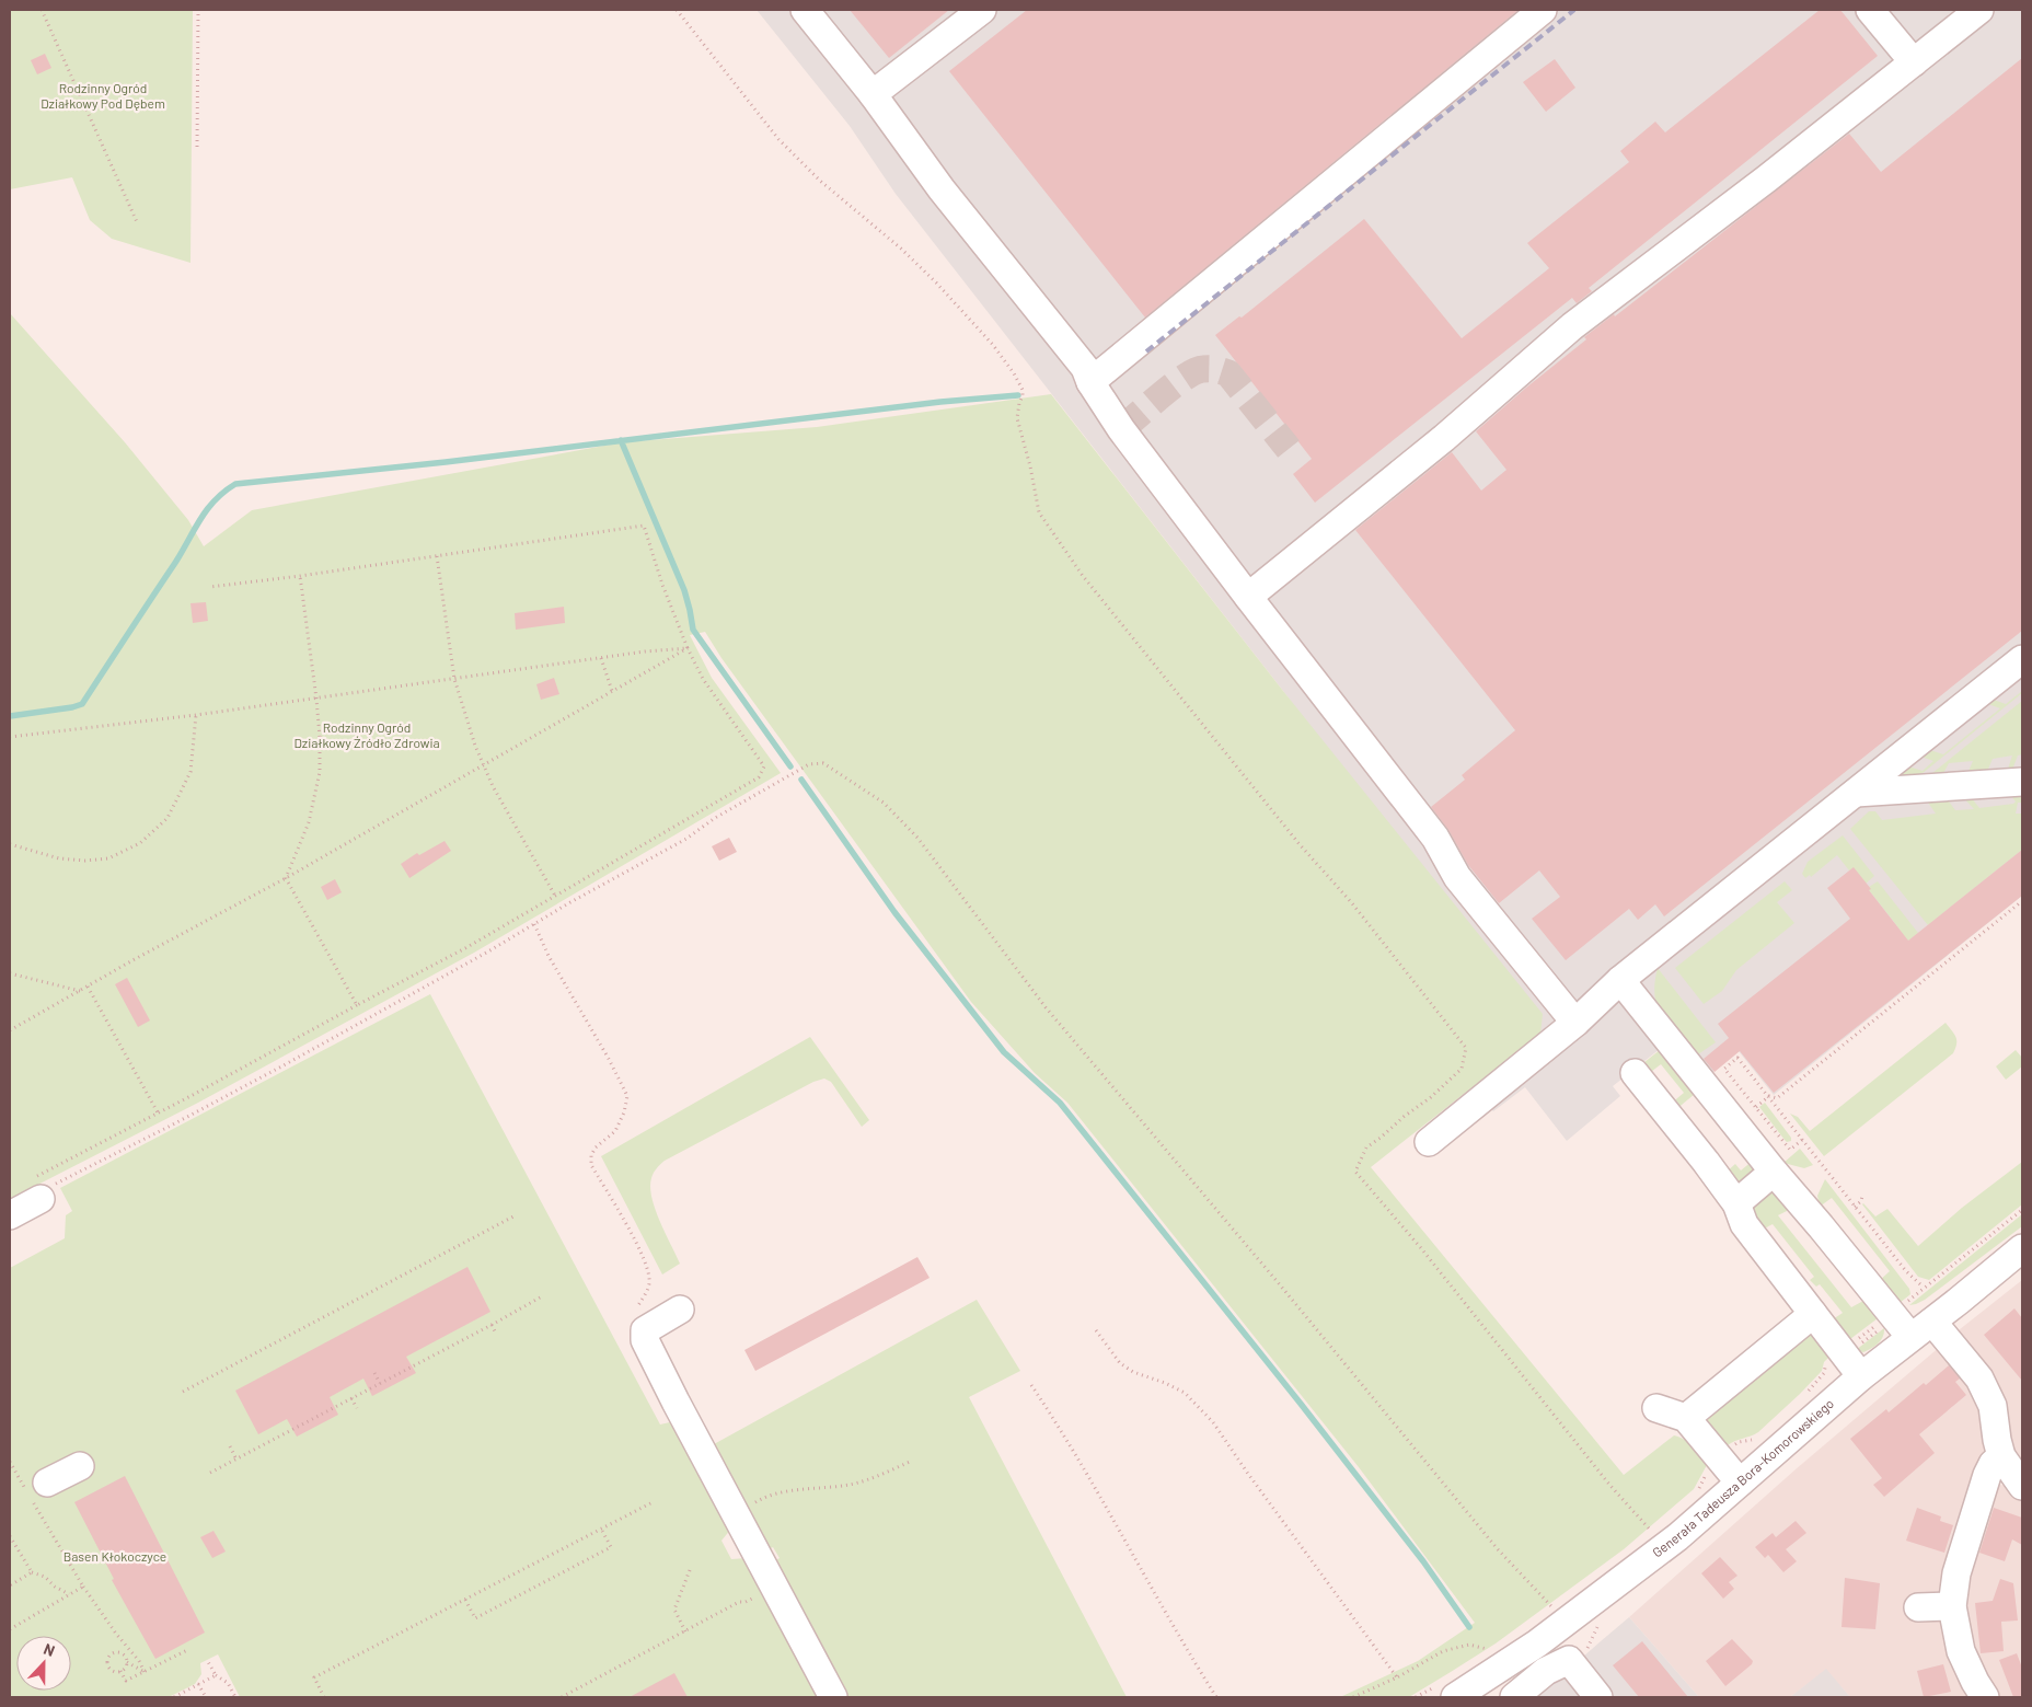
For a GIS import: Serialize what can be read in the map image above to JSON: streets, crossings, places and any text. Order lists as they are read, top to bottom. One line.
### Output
{"streets":{"street":["Generała Tadeusza Bora-Komorowskiego"]},"parks":["Rodzinny Ogród Działkowy Pod Dębem","Rodzinny Ogród Działkowy Źródło Zdrowia","Basen Kłokoczyce"],"north":"top"}
